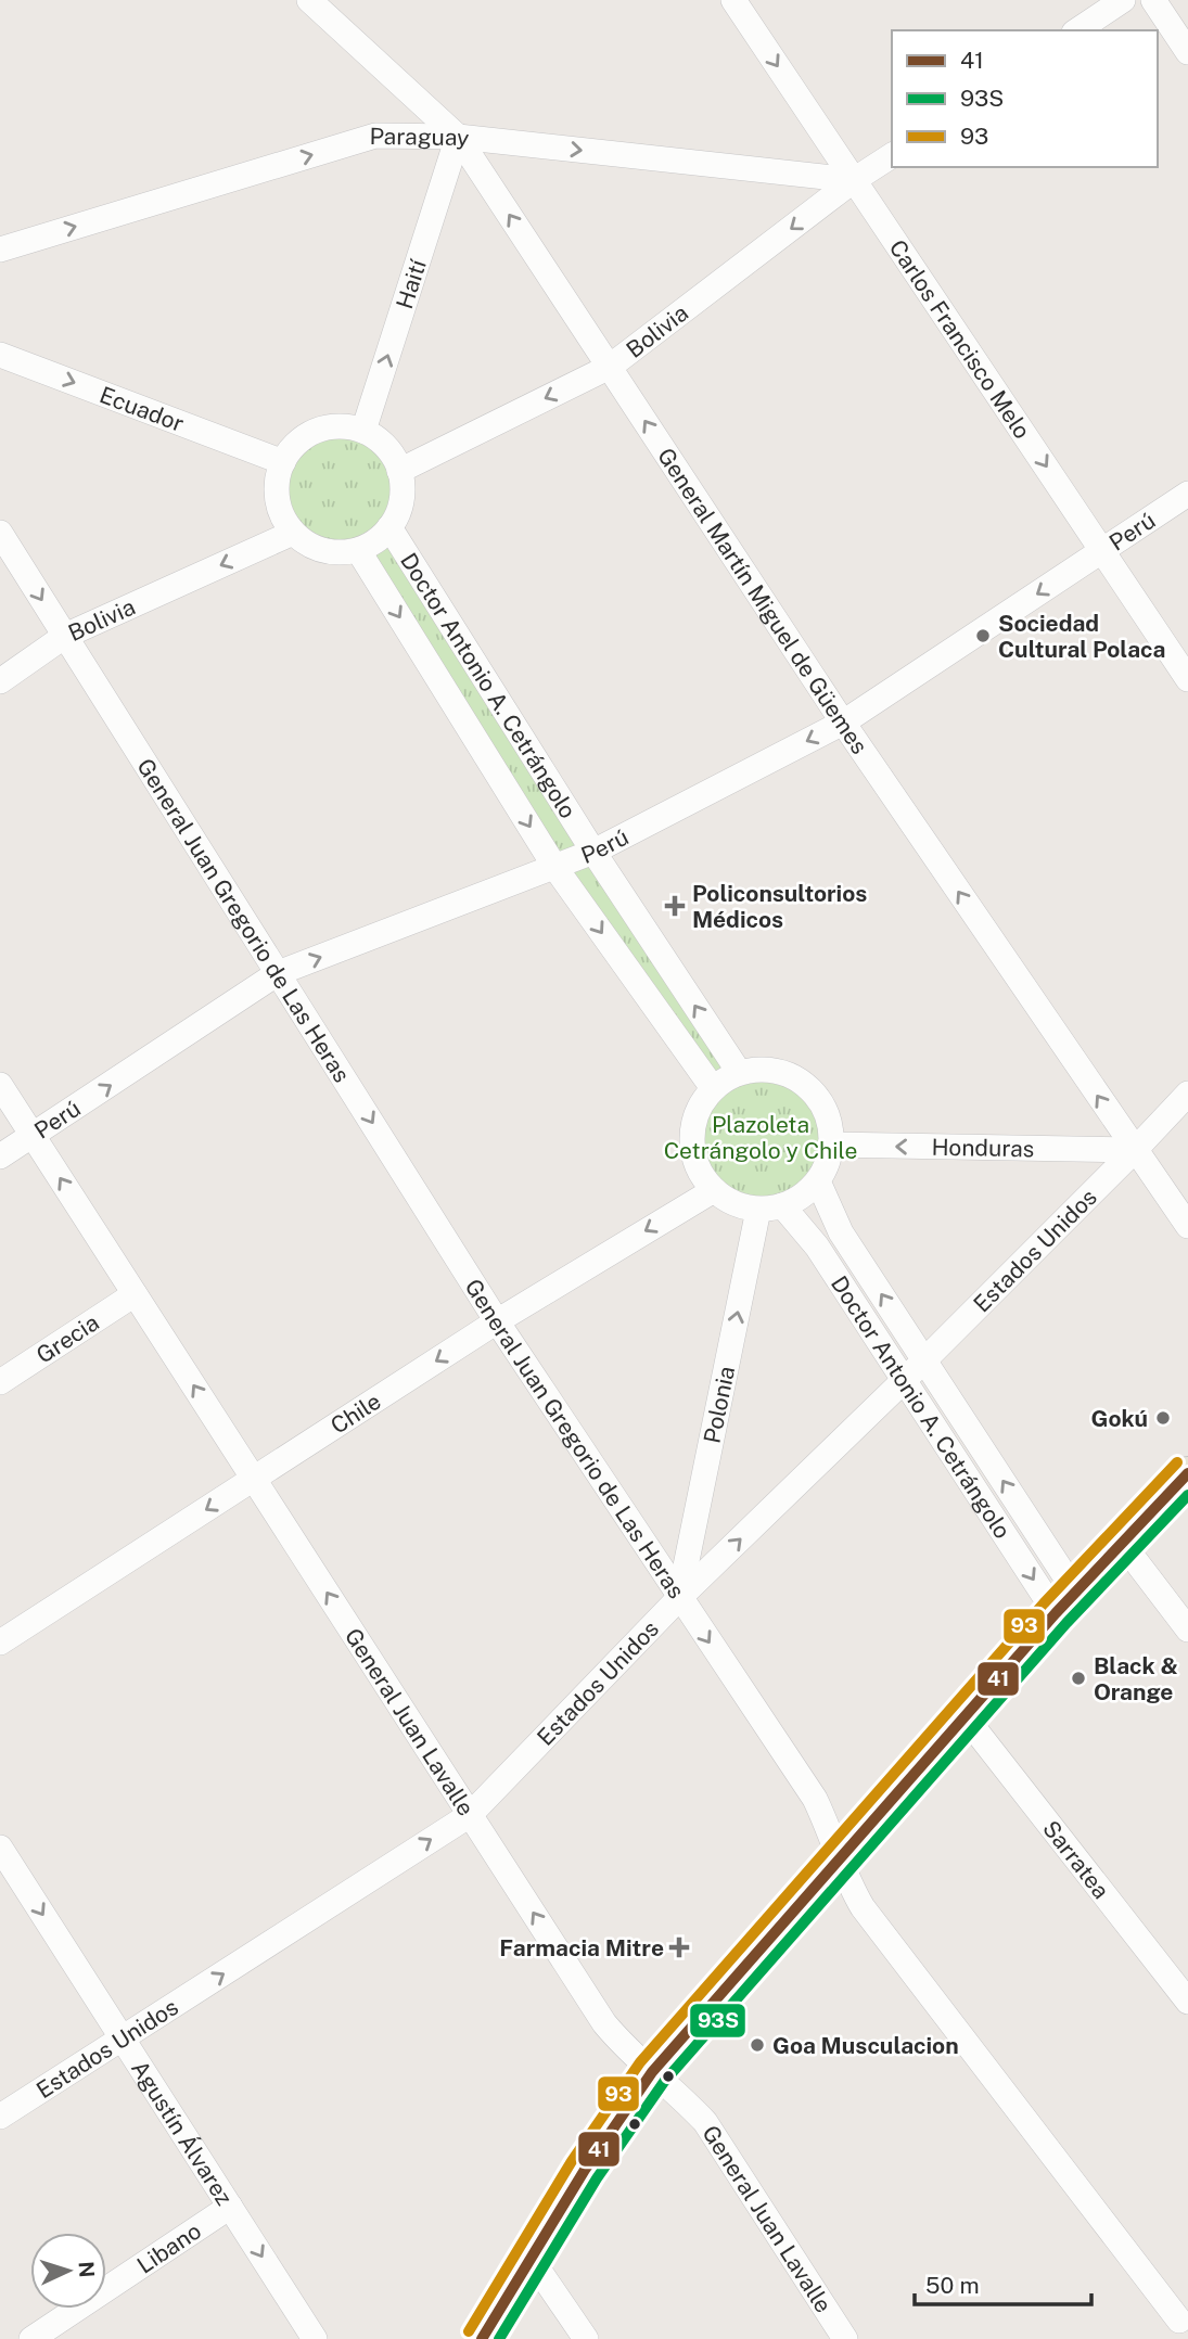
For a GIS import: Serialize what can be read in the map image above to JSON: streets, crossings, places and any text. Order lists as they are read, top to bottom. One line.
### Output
{"streets":{"street":["Paraguay","Haití","Bolivia","Carlos Francisco Melo","Ecuador","Perú","General Martín Miguel de Güemes","Doctor Antonio A. Cetrángolo","General Juan Gregorio de Las Heras","Honduras","Estados Unidos","Grecia","Polonia","Chile","General Juan Lavalle","Sarratea","Agustín Álvarez","Libano"]},"crossings":[["Paraguay","Haití"],["Paraguay","Bolivia"],["Paraguay","Carlos Francisco Melo"],["Paraguay","General Martín Miguel de Güemes"],["Haití","Bolivia"],["Haití","Ecuador"],["Haití","General Martín Miguel de Güemes"],["Haití","Doctor Antonio A. Cetrángolo"],["Bolivia","Carlos Francisco Melo"],["Bolivia","Ecuador"],["Bolivia","General Martín Miguel de Güemes"],["Bolivia","Doctor Antonio A. Cetrángolo"],["Bolivia","General Juan Gregorio de Las Heras"],["Carlos Francisco Melo","Perú"],["Ecuador","Doctor Antonio A. Cetrángolo"],["Perú","General Martín Miguel de Güemes"],["Perú","Doctor Antonio A. Cetrángolo"],["Perú","General Juan Gregorio de Las Heras"],["Perú","General Juan Lavalle"],["General Martín Miguel de Güemes","Honduras"],["General Martín Miguel de Güemes","Estados Unidos"],["Doctor Antonio A. Cetrángolo","Honduras"],["Doctor Antonio A. Cetrángolo","Estados Unidos"],["Doctor Antonio A. Cetrángolo","Polonia"],["Doctor Antonio A. Cetrángolo","Chile"],["General Juan Gregorio de Las Heras","Estados Unidos"],["General Juan Gregorio de Las Heras","Polonia"],["General Juan Gregorio de Las Heras","Chile"],["Honduras","Estados Unidos"],["Honduras","Polonia"],["Honduras","Chile"],["Estados Unidos","Polonia"],["Estados Unidos","General Juan Lavalle"],["Estados Unidos","Agustín Álvarez"],["Grecia","General Juan Lavalle"],["Polonia","Chile"],["Chile","General Juan Lavalle"],["Agustín Álvarez","Libano"]],"one_way":["Paraguay","Haití","Bolivia","Carlos Francisco Melo","Ecuador","General Martín Miguel de Güemes","General Juan Gregorio de Las Heras","Honduras","Estados Unidos","Polonia","Chile","General Juan Lavalle","Agustín Álvarez"],"parks":["Plazoleta Cetrángolo y Chile"],"places":{"other":["Sociedad Cultural Polaca","Gokú","Black & Orange","Goa Musculacion"],"health":["Policonsultorios Médicos","Farmacia Mitre"]},"lines":["transit line 93","transit line 41","transit line 93S"],"legend":["41","93S","93"],"scale_bar":"50 m","north":"right"}
